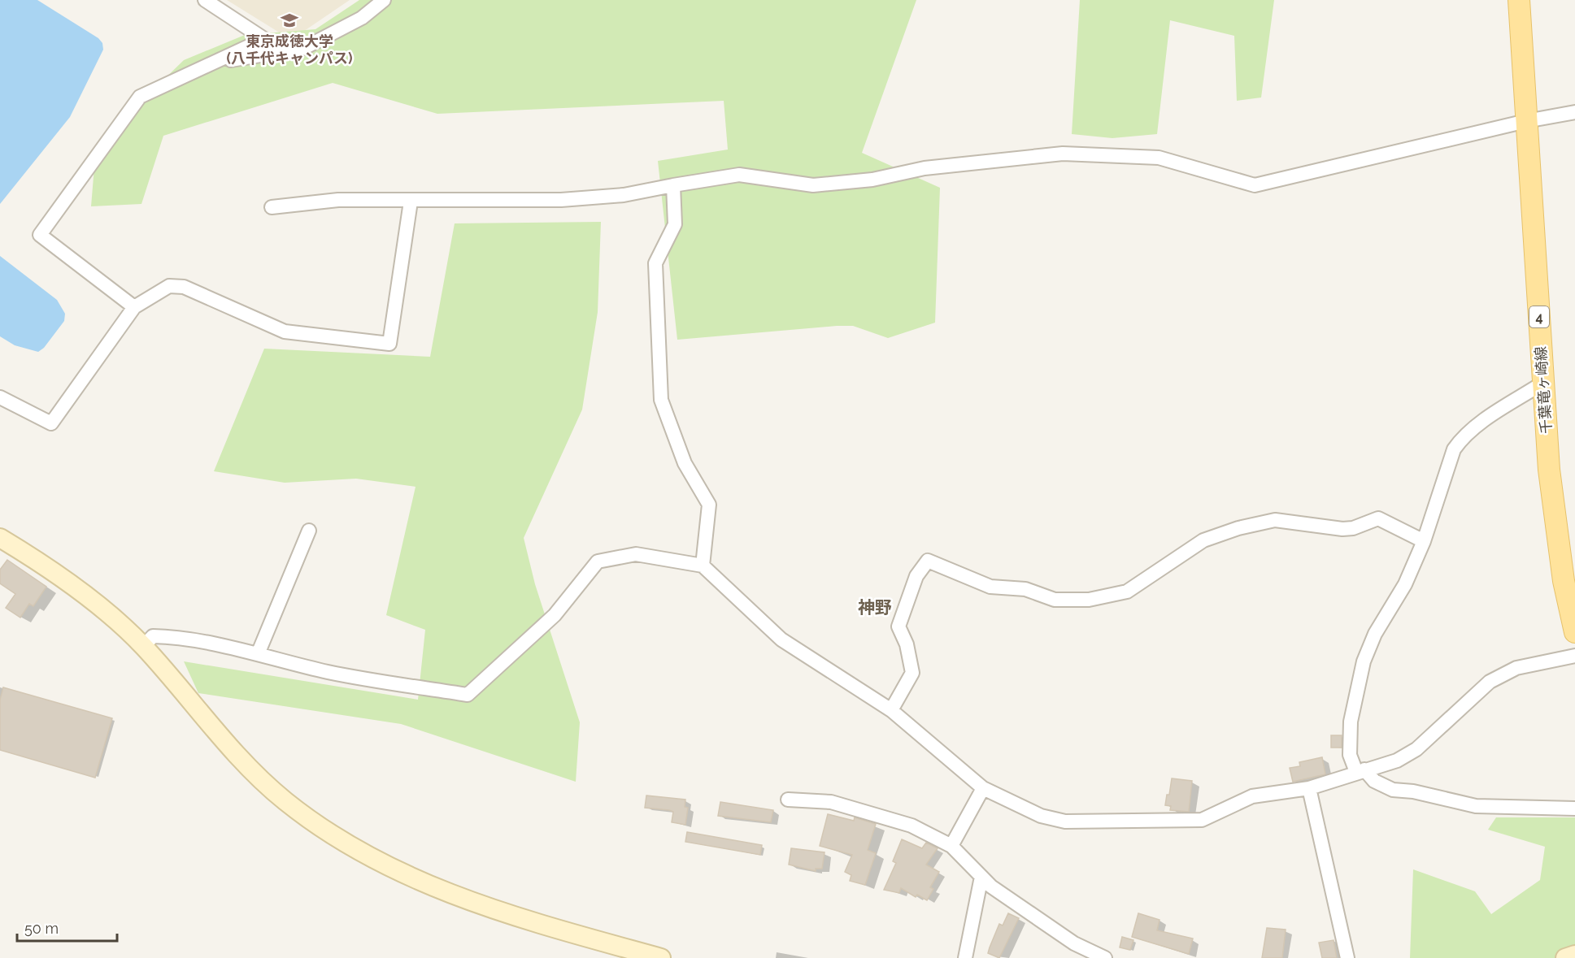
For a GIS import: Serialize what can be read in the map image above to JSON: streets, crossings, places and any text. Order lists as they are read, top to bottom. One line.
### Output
{"streets":{"main road":["4","千葉竜ヶ崎線"]},"districts":["神野"],"places":{"school or university":["東京成徳大学 (八千代キャンパス)"]},"scale_bar":"50 m"}
